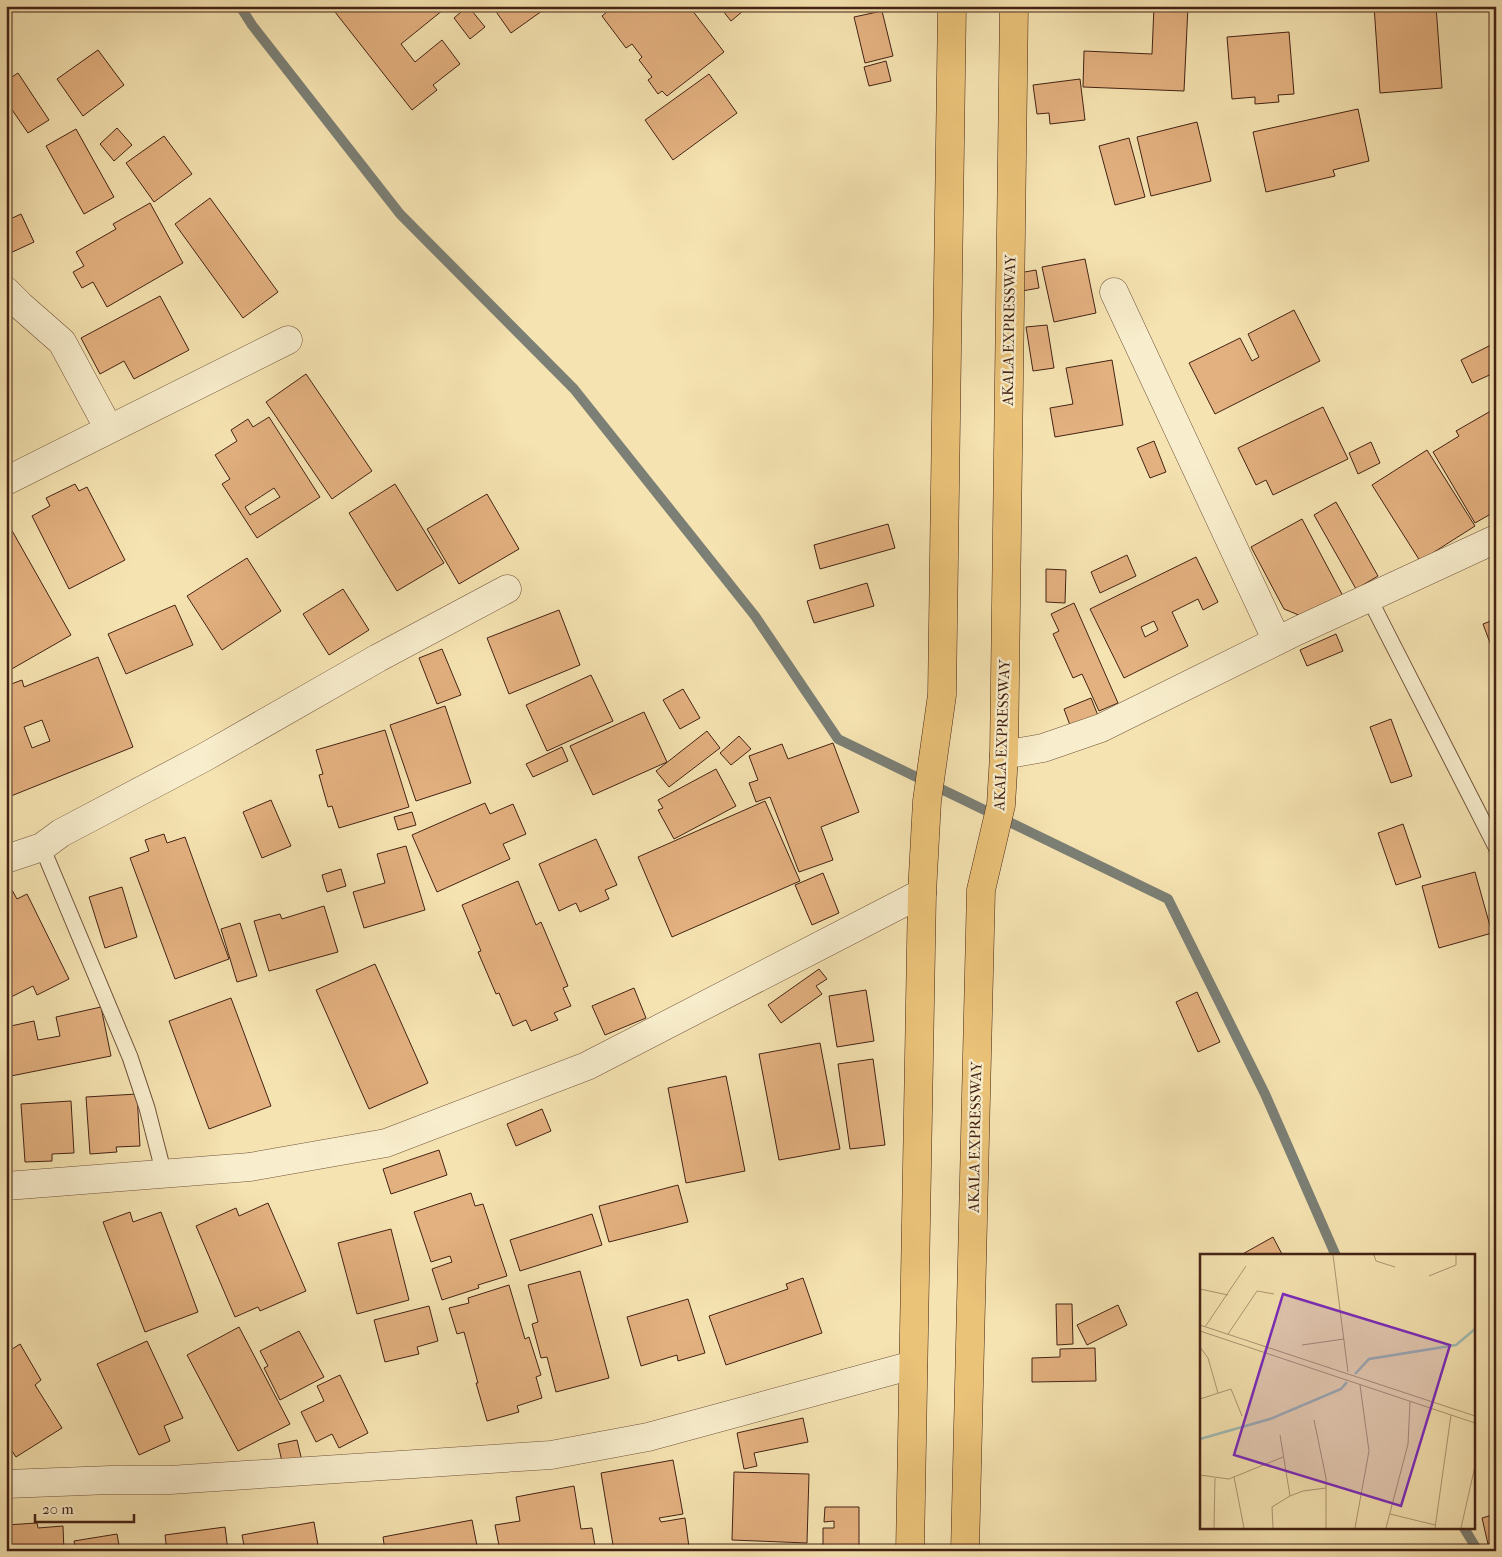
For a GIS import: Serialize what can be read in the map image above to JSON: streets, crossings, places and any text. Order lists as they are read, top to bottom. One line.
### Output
{"streets":{"main road":["AKALA EXPRESSWAY"]},"scale_bar":"20 m"}
